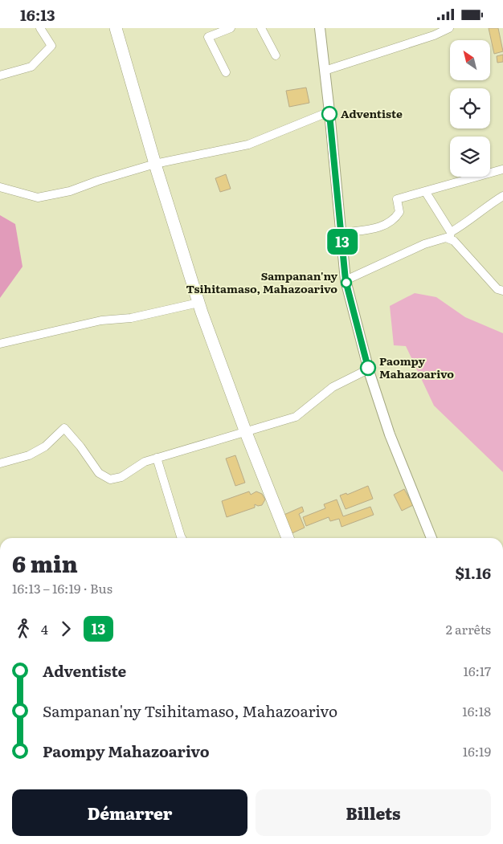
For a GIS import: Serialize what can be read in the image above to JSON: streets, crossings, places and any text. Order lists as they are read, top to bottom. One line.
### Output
{"places":["Adventiste","Sampanan'ny Tsihitamaso, Mahazoarivo","Paompy Mahazoarivo"],"lines":["bus line 13"],"north":"top left","page":{"status":"16:13","on_map":"13","heading":["6 min","16:13 – 16:19 · Bus","$1.16"],"legs":["4","13","2 arrêts"],"list":[{"name":"Adventiste","value":"16:17"},{"name":"Sampanan'ny Tsihitamaso, Mahazoarivo","value":"16:18"},{"name":"Paompy Mahazoarivo","value":"16:19"}],"buttons":["Démarrer","Billets"]}}
